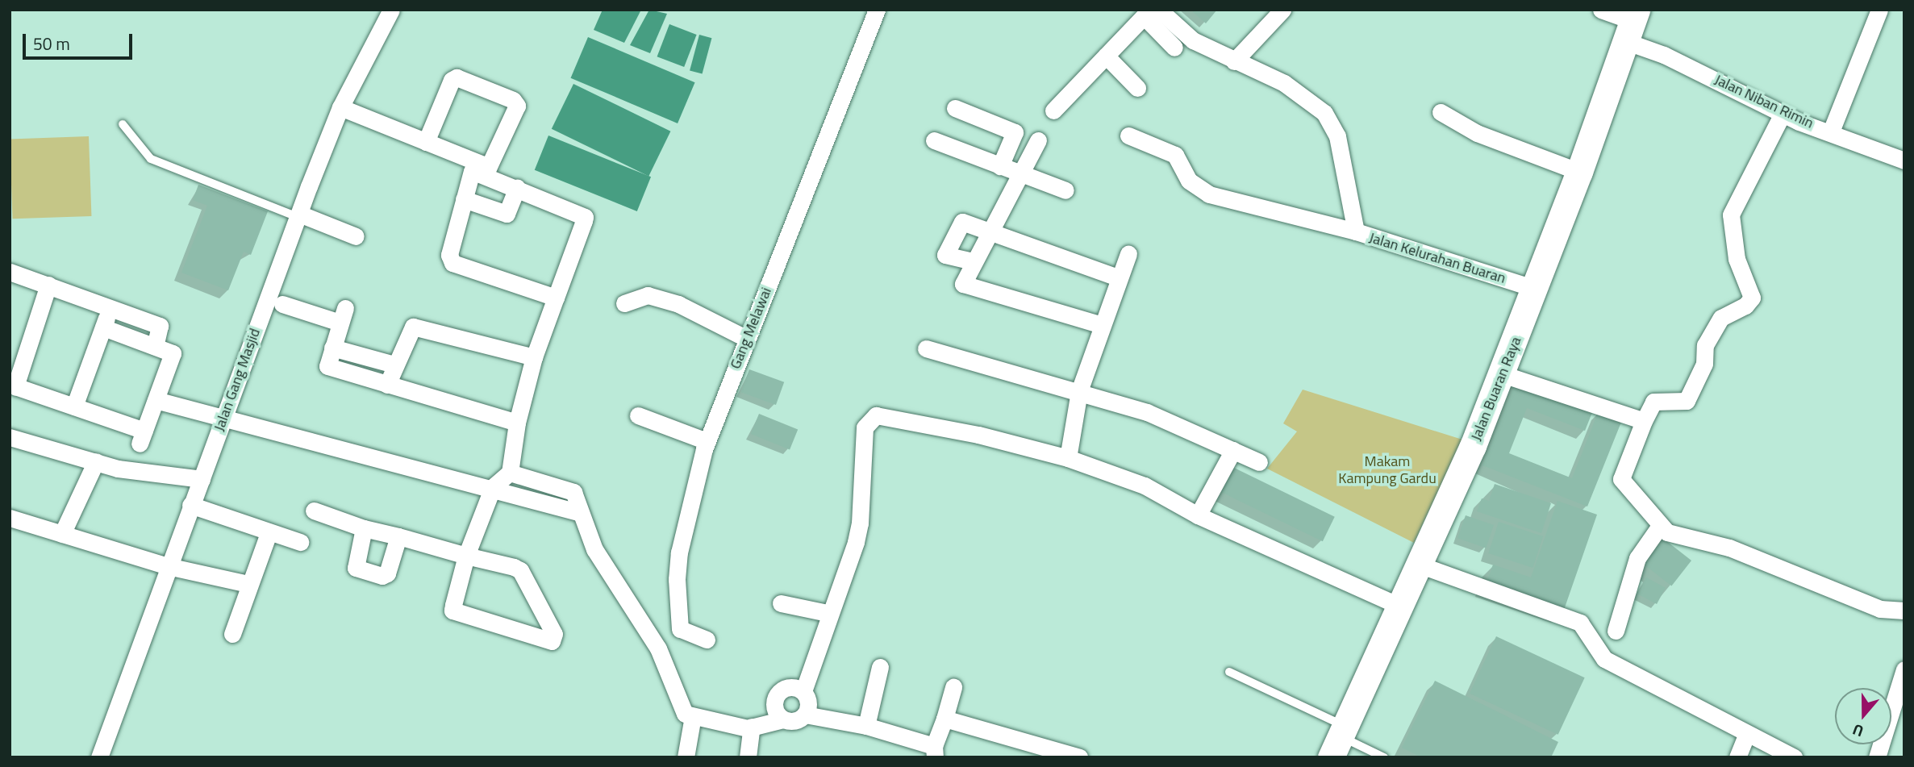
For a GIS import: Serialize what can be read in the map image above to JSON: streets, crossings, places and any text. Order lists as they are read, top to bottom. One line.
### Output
{"streets":{"main road":["Jalan Buaran Raya"],"street":["Jalan Niban Rimin","Jalan Kelurahan Buaran","Gang Melawai","Jalan Gang Masjid"]},"crossings":[["Jalan Niban Rimin","Jalan Buaran Raya"],["Jalan Kelurahan Buaran","Jalan Buaran Raya"]],"parks":["Makam Kampung Gardu"],"scale_bar":"50 m","north":"bottom"}
